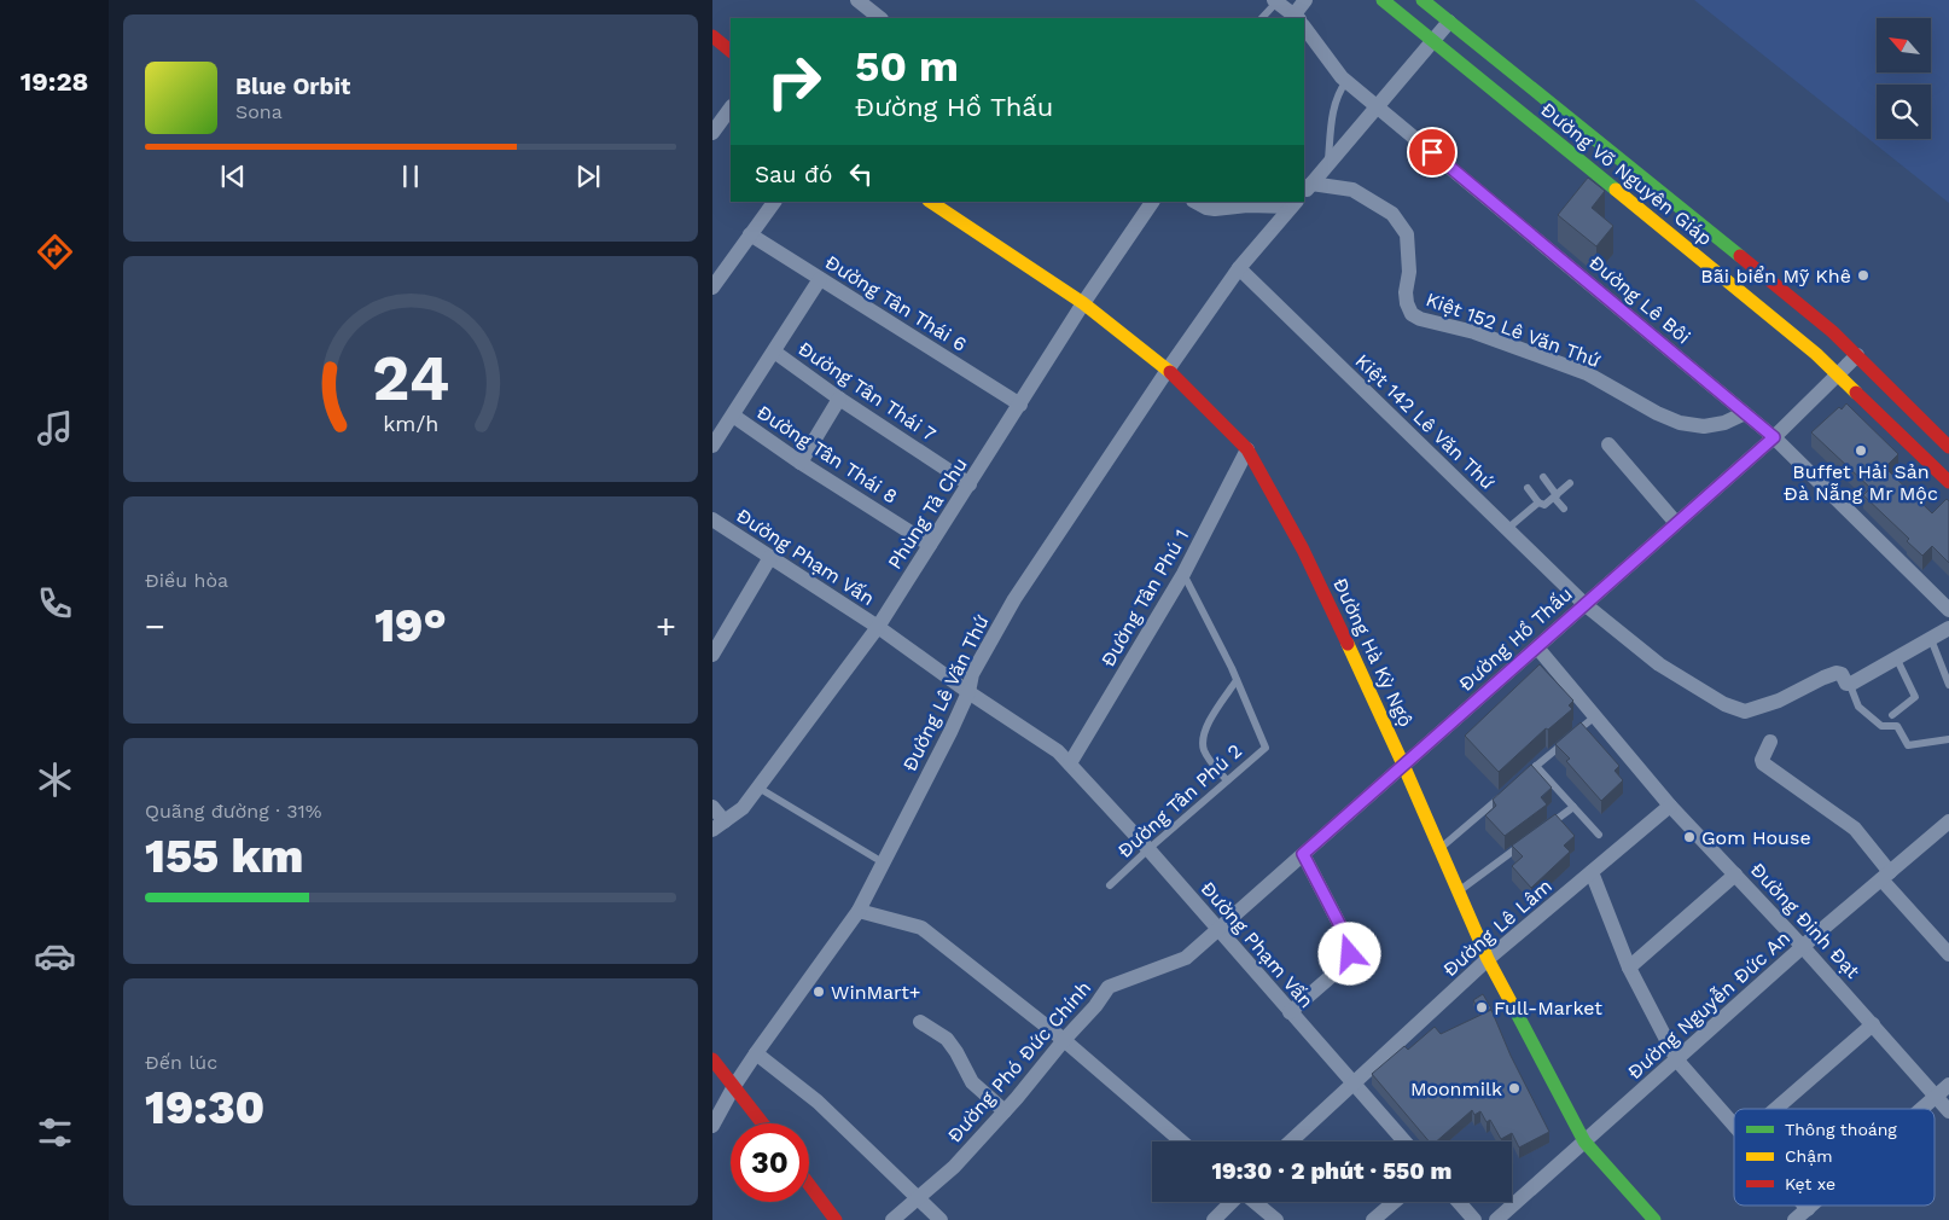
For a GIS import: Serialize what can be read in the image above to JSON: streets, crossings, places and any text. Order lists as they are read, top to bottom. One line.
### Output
{"streets":{"street":["Đường Võ Nguyên Giáp","Đường Lê Bôi","Đường Tân Thái 6","Kiệt 152 Lê Văn Thứ","Đường Tân Thái 7","Kiệt 142 Lê Văn Thứ","Đường Tân Thái 8","Phùng Tả Chu","Đường Phạm Vấn","Đường Tân Phú 1","Đường Hồ Thấu","Đường Hà Kỳ Ngộ","Đường Lê Văn Thứ","Đường Đinh Đạt","Đường Lê Lâm","Đường Nguyễn Đức An","Đường Phó Đức Chính"],"lane":["Đường Tân Phú 2"]},"crossings":[["Đường Võ Nguyên Giáp","Đường Hồ Thấu"],["Đường Lê Bôi","Kiệt 152 Lê Văn Thứ"],["Đường Lê Bôi","Đường Hồ Thấu"],["Đường Tân Thái 6","Phùng Tả Chu"],["Đường Tân Thái 7","Phùng Tả Chu"],["Kiệt 142 Lê Văn Thứ","Đường Hồ Thấu"],["Kiệt 142 Lê Văn Thứ","Đường Lê Văn Thứ"],["Đường Tân Thái 8","Phùng Tả Chu"],["Phùng Tả Chu","Đường Phạm Vấn"],["Phùng Tả Chu","Đường Hà Kỳ Ngộ"],["Đường Phạm Vấn","Đường Tân Phú 1"],["Đường Phạm Vấn","Đường Hồ Thấu"],["Đường Phạm Vấn","Đường Lê Văn Thứ"],["Đường Phạm Vấn","Đường Tân Phú 2"],["Đường Phạm Vấn","Đường Lê Lâm"],["Đường Phạm Vấn","Đường Phó Đức Chính"],["Đường Tân Phú 1","Đường Hà Kỳ Ngộ"],["Đường Tân Phú 1","Đường Tân Phú 2"],["Đường Hồ Thấu","Đường Hà Kỳ Ngộ"],["Đường Hồ Thấu","Đường Đinh Đạt"],["Đường Hồ Thấu","Đường Phó Đức Chính"],["Đường Hà Kỳ Ngộ","Đường Lê Văn Thứ"],["Đường Hà Kỳ Ngộ","Đường Lê Lâm"],["Đường Hà Kỳ Ngộ","Đường Nguyễn Đức An"],["Đường Đinh Đạt","Đường Lê Lâm"],["Đường Đinh Đạt","Đường Nguyễn Đức An"]],"places":["Bãi biển Mỹ Khê","Buffet Hải Sản Đà Nẵng Mr Mộc","Gom House","WinMart+","Full-Market","Moonmilk"],"legend":["Thông thoáng","Chậm","Kẹt xe"],"north":"top left","page":{"tabs":"19:28","turn":["50 m","Đường Hồ Thấu"],"song":["Blue Orbit","Sona"],"then":"Sau đó","tile":["Điều hòa",["Quãng đường · 31%","155 km"],["Đến lúc","19:30"]],"heat":["−","19°","+"],"limit":"30","trip":"19:30 · 2 phút · 550 m","gauge":["24","km/h"]}}
